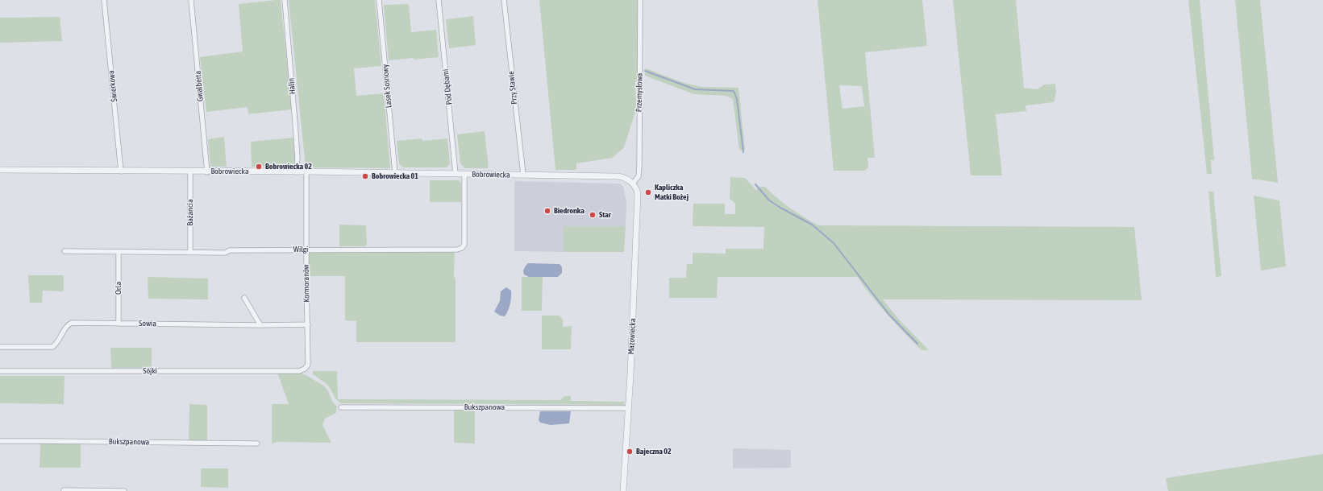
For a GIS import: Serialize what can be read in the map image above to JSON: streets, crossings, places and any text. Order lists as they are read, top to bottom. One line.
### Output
{"streets":{"street":["Świerkowa","Gwalberta","Halin","Lasek Sosnowy","Pod Dębami","Przy Stawie","Przemysłowa","Bobrowiecka","Bażancia","Wilgi","Kormoranów","Orla","Sowia","Mazowiecka","Sójki","Bukszpanowa"]},"crossings":[["Świerkowa","Bobrowiecka"],["Gwalberta","Bobrowiecka"],["Halin","Bobrowiecka"],["Lasek Sosnowy","Bobrowiecka"],["Pod Dębami","Bobrowiecka"],["Przy Stawie","Bobrowiecka"],["Przemysłowa","Bobrowiecka"],["Przemysłowa","Mazowiecka"],["Bobrowiecka","Bażancia"],["Bobrowiecka","Wilgi"],["Bobrowiecka","Kormoranów"],["Bobrowiecka","Mazowiecka"],["Bażancia","Wilgi"],["Wilgi","Kormoranów"],["Wilgi","Orla"],["Kormoranów","Sowia"],["Kormoranów","Sójki"],["Orla","Sowia"],["Mazowiecka","Bukszpanowa"]],"places":["Bobrowiecka 02","Bobrowiecka 01","Kapliczka Matki Bożej","Biedronka","Star","Bajeczna 02"]}
